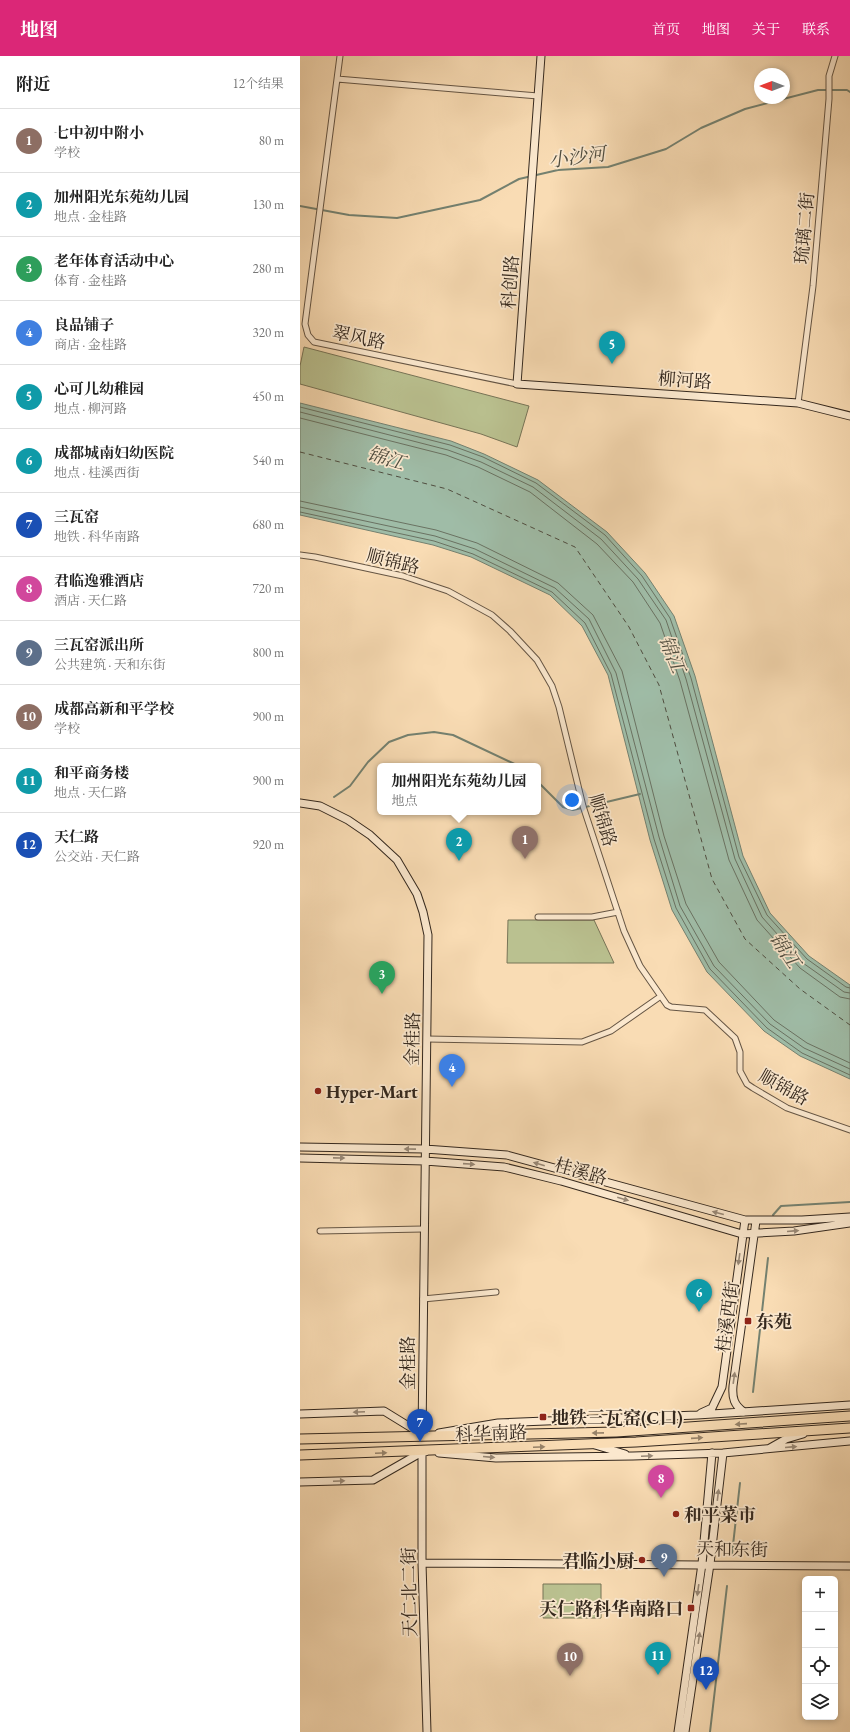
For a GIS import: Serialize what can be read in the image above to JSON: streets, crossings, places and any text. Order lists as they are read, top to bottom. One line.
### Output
{"streets":{"highway":["科华南路"],"street":["琉璃二街","科创路","翠风路","柳河路","顺锦路","金桂路","桂溪路","桂溪西街","天和东街","天仁北二街"]},"crossings":[["琉璃二街","柳河路"],["科创路","翠风路"],["科创路","柳河路"],["翠风路","柳河路"],["金桂路","桂溪路"],["金桂路","科华南路"],["桂溪路","桂溪西街"],["科华南路","天仁北二街"],["天和东街","天仁北二街"]],"water":["小沙河","锦江"],"places":{"other":["Hyper-Mart","和平菜市","君临小厨"],"transit":["东苑","地铁三瓦窑(C口)","天仁路科华南路口"]},"north":"left","page":{"header":"地图","nav":["首页","地图","关于","联系"],"heading":["附近","12个结果"],"list":[{"mark":"1","name":"七中初中附小","note":"学校","value":"80 m"},{"mark":"2","name":"加州阳光东苑幼儿园","note":"地点 · 金桂路","value":"130 m"},{"mark":"3","name":"老年体育活动中心","note":"体育 · 金桂路","value":"280 m"},{"mark":"4","name":"良品铺子","note":"商店 · 金桂路","value":"320 m"},{"mark":"5","name":"心可儿幼稚园","note":"地点 · 柳河路","value":"450 m"},{"mark":"6","name":"成都城南妇幼医院","note":"地点 · 桂溪西街","value":"540 m"},{"mark":"7","name":"三瓦窑","note":"地铁 · 科华南路","value":"680 m"},{"mark":"8","name":"君临逸雅酒店","note":"酒店 · 天仁路","value":"720 m"},{"mark":"9","name":"三瓦窑派出所","note":"公共建筑 · 天和东街","value":"800 m"},{"mark":"10","name":"成都高新和平学校","note":"学校","value":"900 m"},{"mark":"11","name":"和平商务楼","note":"地点 · 天仁路","value":"900 m"},{"mark":"12","name":"天仁路","note":"公交站 · 天仁路","value":"920 m"}],"pins":["5","1","2","3","4","6","7","8","9","11","10","12"],"popup":["加州阳光东苑幼儿园","地点"],"map_buttons":["+","−"]}}
